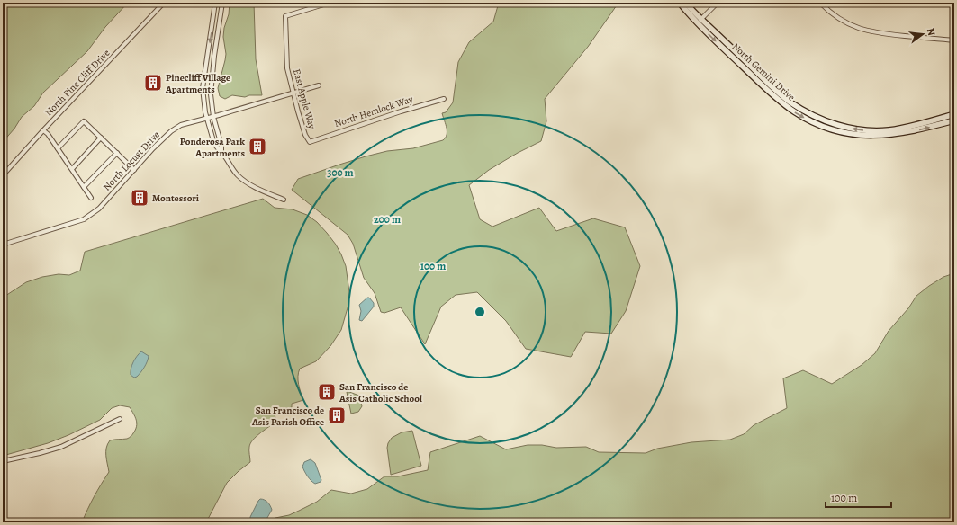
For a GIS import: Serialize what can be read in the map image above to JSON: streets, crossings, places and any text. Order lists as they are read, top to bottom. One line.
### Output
{"streets":{"street":["North Gemini Drive","North Pine Cliff Drive","East Apple Way","North Hemlock Way","North Locust Drive"]},"crossings":[["East Apple Way","North Hemlock Way"],["East Apple Way","North Locust Drive"]],"places":{"building":["Pinecliff Village Apartments","Ponderosa Park Apartments","Montessori","San Francisco de Asis Catholic School","San Francisco de Asis Parish Office"]},"scale_bar":"100 m","north":"right","rings":["300 m","200 m","100 m"]}
